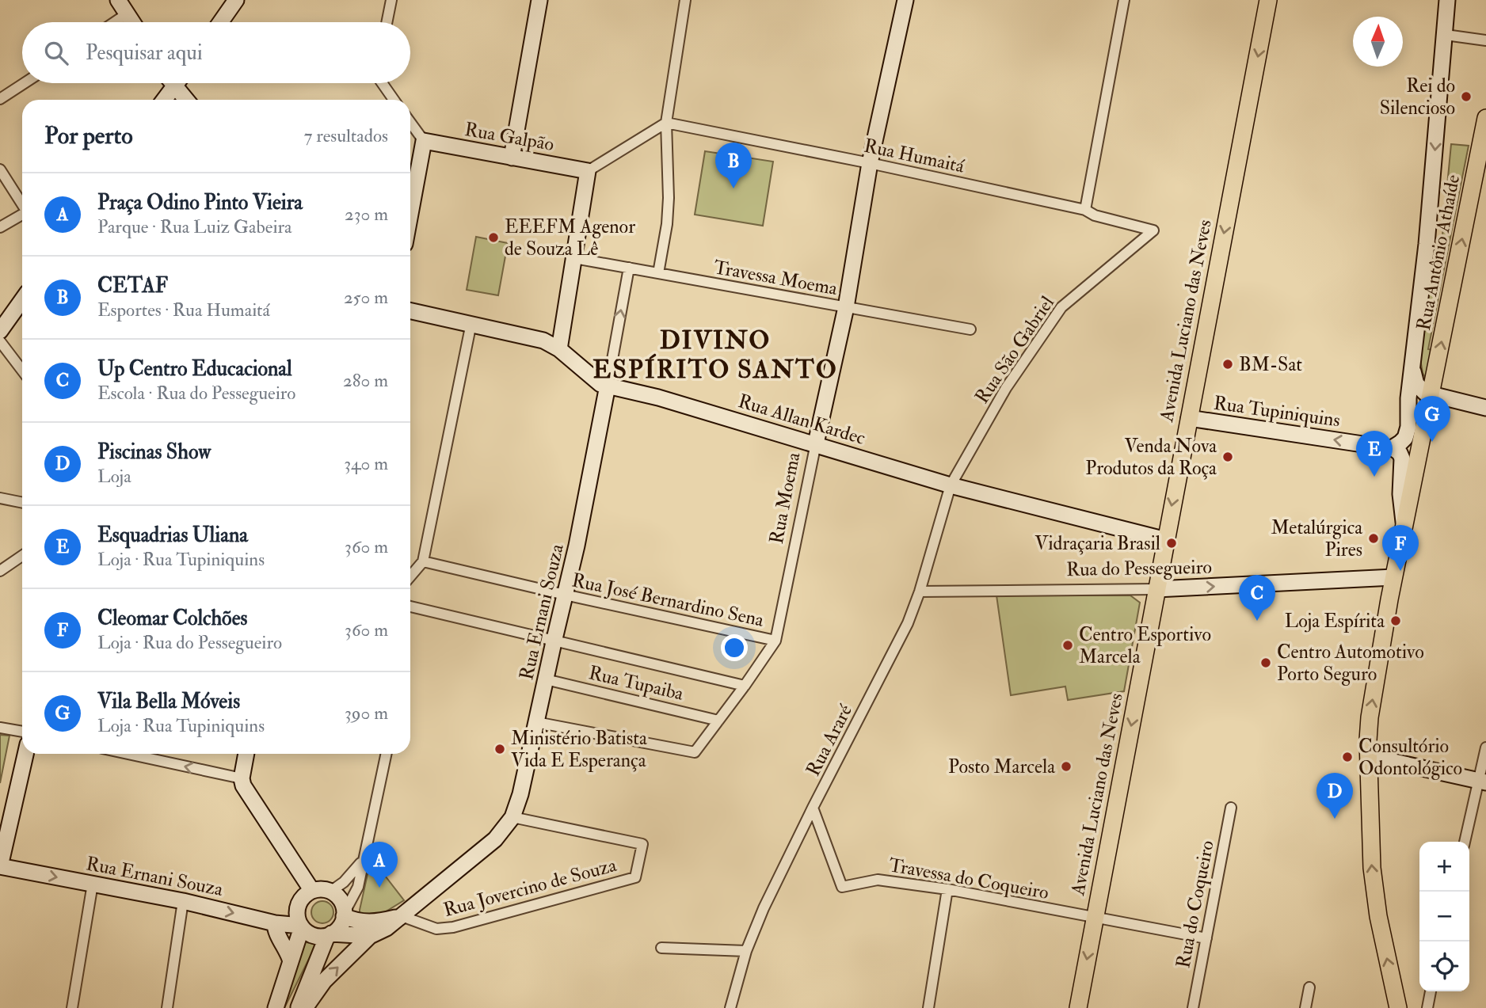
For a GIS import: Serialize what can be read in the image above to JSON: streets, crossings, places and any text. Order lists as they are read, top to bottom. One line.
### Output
{"streets":{"main road":["Rua Antônio Athaíde","Avenida Luciano das Neves"],"street":["Rua Galpão","Rua Humaitá","Travessa Moema","Rua São Gabriel","Rua Tupiniquins","Rua Allan Kardec","Rua Moema","Rua do Pessegueiro","Rua José Bernardino Sena","Rua Ernani Souza","Rua Tupaiba","Rua Araré","Travessa do Coqueiro","Rua Jovercino de Souza","Rua do Coqueiro"]},"crossings":[["Rua Humaitá","Rua São Gabriel"],["Rua Humaitá","Rua Moema"],["Rua Antônio Athaíde","Rua do Pessegueiro"],["Travessa Moema","Rua Moema"],["Travessa Moema","Rua Ernani Souza"],["Avenida Luciano das Neves","Rua Tupiniquins"],["Avenida Luciano das Neves","Rua Allan Kardec"],["Avenida Luciano das Neves","Rua do Pessegueiro"],["Avenida Luciano das Neves","Travessa do Coqueiro"],["Rua São Gabriel","Rua Allan Kardec"],["Rua São Gabriel","Rua Araré"],["Rua Allan Kardec","Rua Moema"],["Rua Allan Kardec","Rua Ernani Souza"],["Rua Allan Kardec","Rua Araré"],["Rua Moema","Rua José Bernardino Sena"],["Rua Moema","Rua Ernani Souza"],["Rua Moema","Rua Tupaiba"],["Rua do Pessegueiro","Rua Araré"],["Rua José Bernardino Sena","Rua Ernani Souza"],["Rua Ernani Souza","Rua Tupaiba"],["Rua Ernani Souza","Rua Jovercino de Souza"],["Rua Araré","Travessa do Coqueiro"],["Travessa do Coqueiro","Rua do Coqueiro"]],"one_way":["Rua Antônio Athaíde","Avenida Luciano das Neves","Rua Tupiniquins","Rua do Pessegueiro"],"districts":["DIVINO ESPÍRITO SANTO"],"places":["Rei do Silencioso","EEEFM Agenor de Souza Lê","BM-Sat","Venda Nova Produtos da Roça","Metalúrgica Pires","Vidraçaria Brasil","Loja Espírita","Centro Esportivo Marcela","Centro Automotivo Porto Seguro","Ministério Batista Vida E Esperança","Consultório Odontológico","Posto Marcela"],"north":"top","page":{"search":"Pesquisar aqui","heading":["Por perto","7 resultados"],"pins":["B","G","E","F","C","D","A"],"list":[{"mark":"A","name":"Praça Odino Pinto Vieira","note":"Parque · Rua Luiz Gabeira","value":"230 m"},{"mark":"B","name":"CETAF","note":"Esportes · Rua Humaitá","value":"250 m"},{"mark":"C","name":"Up Centro Educacional","note":"Escola · Rua do Pessegueiro","value":"280 m"},{"mark":"D","name":"Piscinas Show","note":"Loja","value":"340 m"},{"mark":"E","name":"Esquadrias Uliana","note":"Loja · Rua Tupiniquins","value":"360 m"},{"mark":"F","name":"Cleomar Colchões","note":"Loja · Rua do Pessegueiro","value":"360 m"},{"mark":"G","name":"Vila Bella Móveis","note":"Loja · Rua Tupiniquins","value":"390 m"}],"map_buttons":["+","−"]}}
